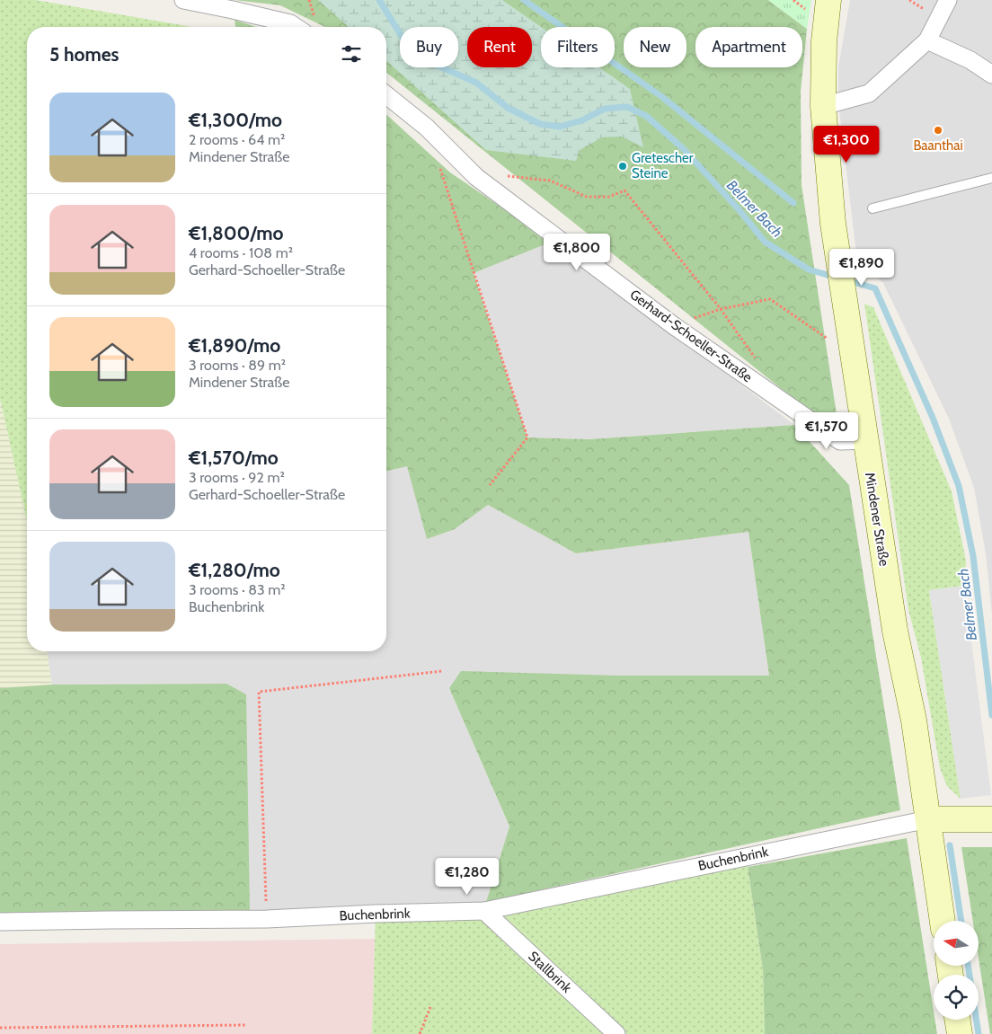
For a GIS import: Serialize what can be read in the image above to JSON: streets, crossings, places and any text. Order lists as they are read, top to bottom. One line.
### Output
{"streets":{"main road":["Mindener Straße"],"street":["Gerhard-Schoeller-Straße","Buchenbrink","Stallbrink"]},"crossings":[["Gerhard-Schoeller-Straße","Mindener Straße"],["Mindener Straße","Buchenbrink"],["Buchenbrink","Stallbrink"]],"water":["Belmer Bach"],"places":["Baanthai","Gretescher Steine"],"north":"left","page":{"chip":["Buy","Rent","Filters","New","Apartment"],"heading":"5 homes","list":[{"name":"€1,300/mo","note":"2 rooms · 64 m² · Mindener Straße"},{"name":"€1,800/mo","note":"4 rooms · 108 m² · Gerhard-Schoeller-Straße"},{"name":"€1,890/mo","note":"3 rooms · 89 m² · Mindener Straße"},{"name":"€1,570/mo","note":"3 rooms · 92 m² · Gerhard-Schoeller-Straße"},{"name":"€1,280/mo","note":"3 rooms · 83 m² · Buchenbrink"}],"price":["€1,300","€1,800","€1,890","€1,570","€1,280"]}}
